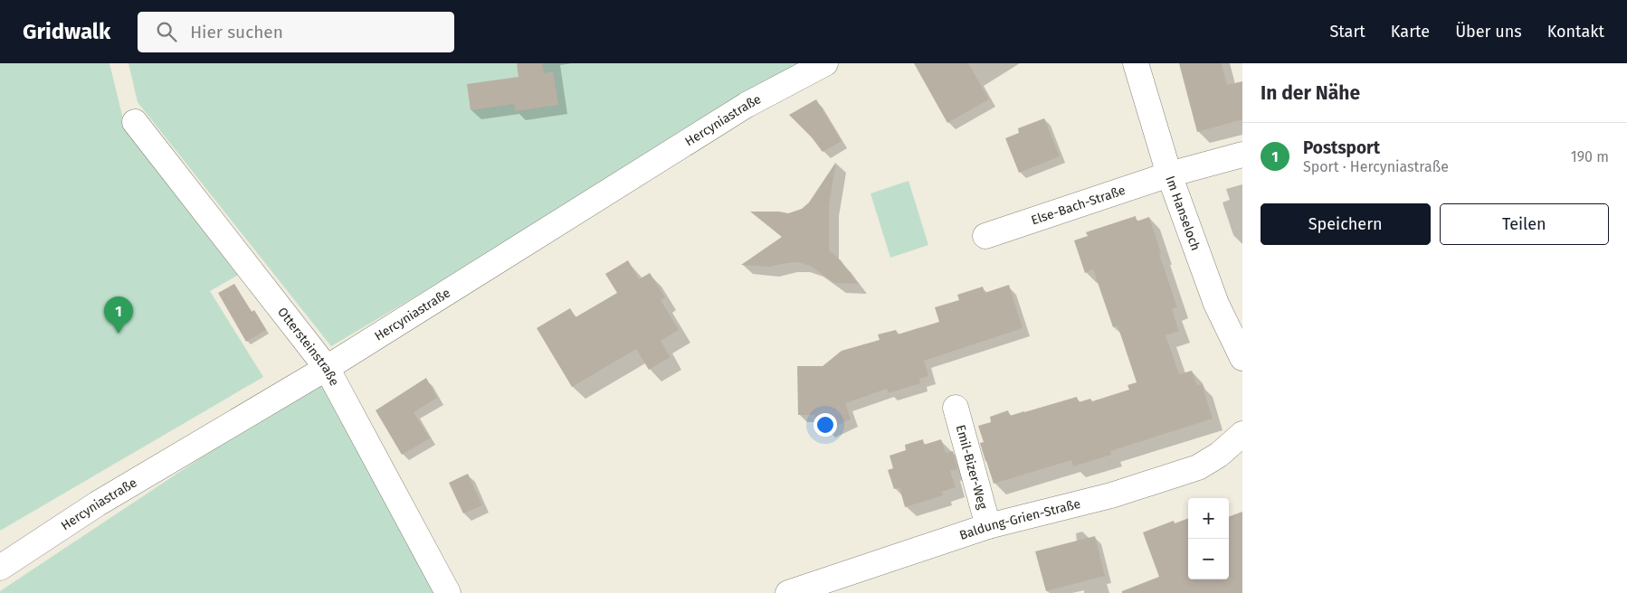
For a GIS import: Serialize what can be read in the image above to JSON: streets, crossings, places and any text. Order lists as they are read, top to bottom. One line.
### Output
{"streets":{"street":["Hercyniastraße","Else-Bach-Straße","Im Hanseloch","Ottersteinstraße","Emil-Bizer-Weg","Baldung-Grien-Straße"]},"crossings":[["Hercyniastraße","Ottersteinstraße"],["Else-Bach-Straße","Im Hanseloch"],["Emil-Bizer-Weg","Baldung-Grien-Straße"]],"page":{"header":"Gridwalk","search":"Hier suchen","nav":["Start","Karte","Über uns","Kontakt"],"heading":"In der Nähe","list":[{"mark":"1","name":"Postsport","note":"Sport · Hercyniastraße","value":"190 m"}],"buttons":["Speichern","Teilen"],"pins":"1","map_buttons":["+","−"]}}
